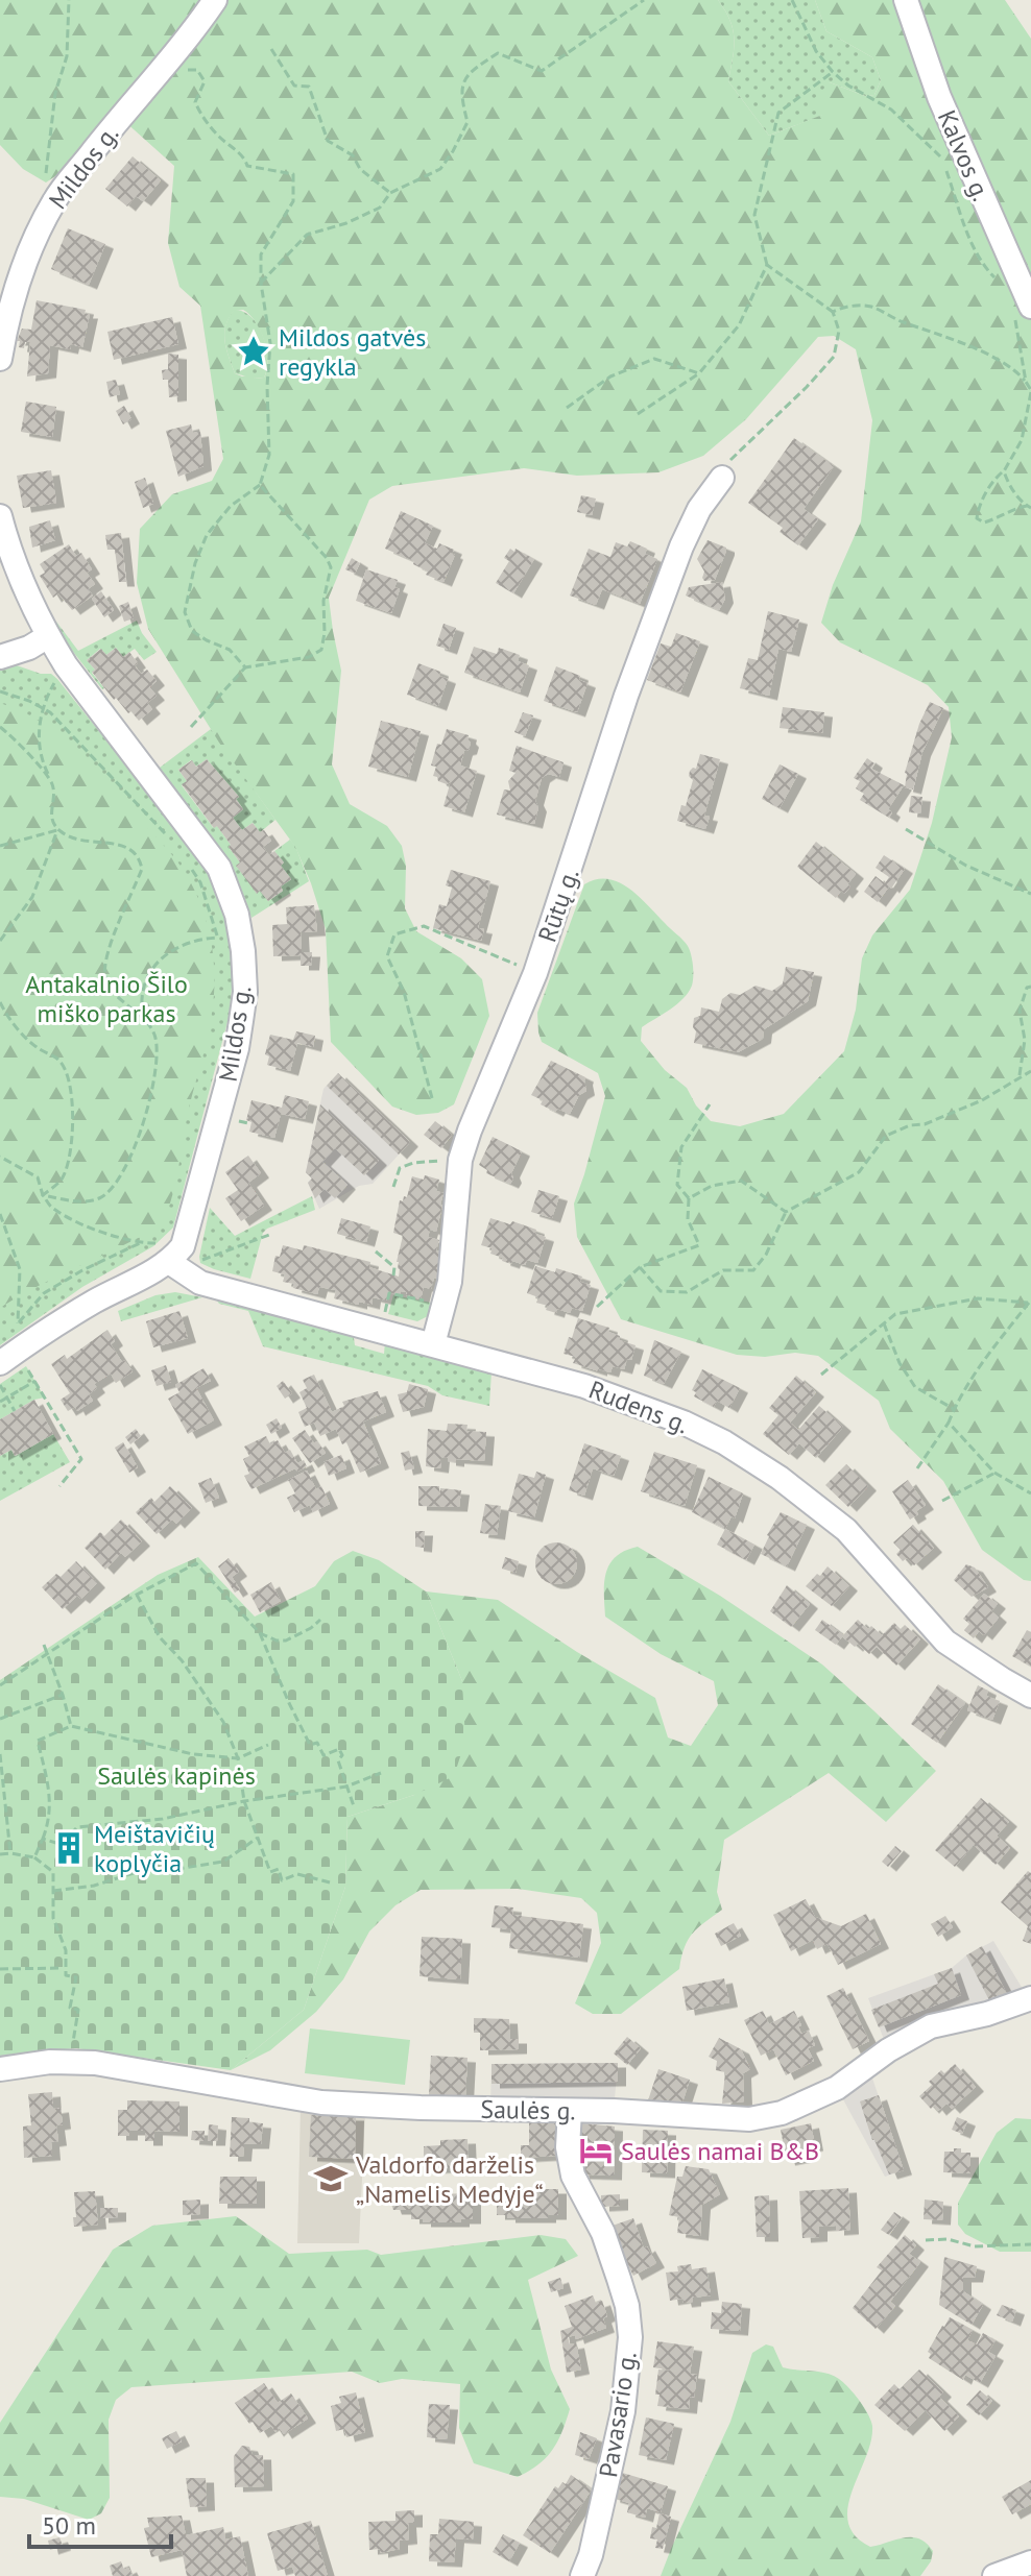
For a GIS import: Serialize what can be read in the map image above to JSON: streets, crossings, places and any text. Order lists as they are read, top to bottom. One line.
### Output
{"streets":{"street":["Kalvos g.","Mildos g.","Rūtų g.","Rudens g.","Saulės g.","Pavasario g."]},"crossings":[["Mildos g.","Rudens g."],["Rūtų g.","Rudens g."],["Saulės g.","Pavasario g."]],"parks":["Antakalnio Šilo miško parkas","Saulės kapinės"],"places":{"place":["Mildos gatvės regykla"],"building":["Meištavičių koplyčia"],"hotel":["Saulės namai B&B"],"school or university":["Valdorfo darželis „Namelis Medyje“"]},"scale_bar":"50 m"}
